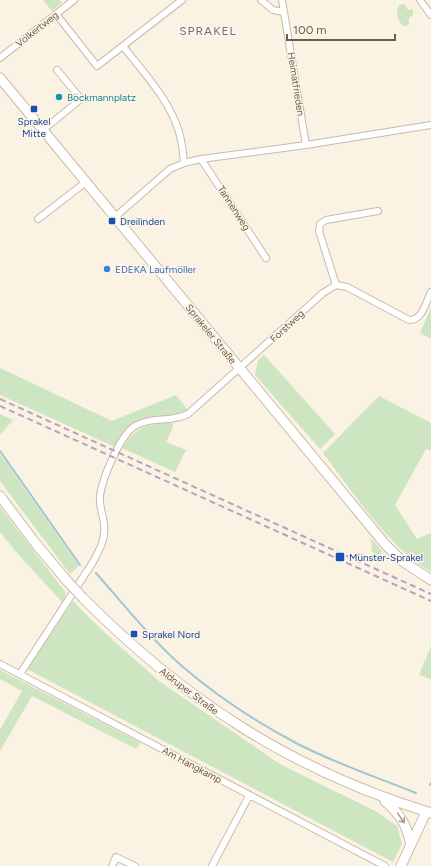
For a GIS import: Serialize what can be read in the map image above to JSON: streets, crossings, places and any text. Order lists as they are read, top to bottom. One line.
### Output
{"streets":{"street":["Volkertweg","Heimatfrieden","Tannenweg","Forstweg","Sprakeler Straße","Aldruper Straße","Am Hangkamp"]},"crossings":[["Forstweg","Sprakeler Straße"],["Forstweg","Am Hangkamp"]],"districts":["SPRAKEL"],"places":{"other":["Böckmannplatz","EDEKA Laufmöller"],"transit":["Sprakel Mitte","Dreilinden","Münster-Sprakel","Sprakel Nord"]},"scale_bar":"100 m"}
